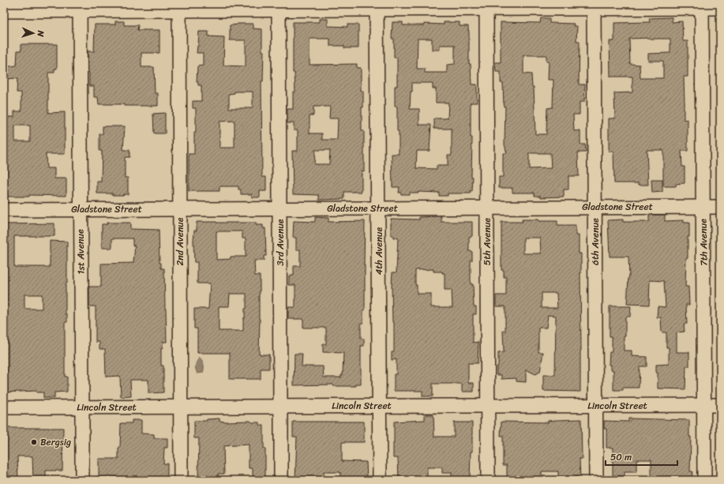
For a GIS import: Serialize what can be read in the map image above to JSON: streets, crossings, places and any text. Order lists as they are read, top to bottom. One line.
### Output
{"streets":{"street":["Gladstone Street","2nd Avenue","5th Avenue","6th Avenue","3rd Avenue","7th Avenue","4th Avenue","1st Avenue","Lincoln Street"]},"crossings":[["Gladstone Street","2nd Avenue"],["Gladstone Street","5th Avenue"],["Gladstone Street","6th Avenue"],["Gladstone Street","3rd Avenue"],["Gladstone Street","7th Avenue"],["Gladstone Street","4th Avenue"],["Gladstone Street","1st Avenue"],["2nd Avenue","Lincoln Street"],["5th Avenue","Lincoln Street"],["6th Avenue","Lincoln Street"],["3rd Avenue","Lincoln Street"],["7th Avenue","Lincoln Street"],["4th Avenue","Lincoln Street"],["1st Avenue","Lincoln Street"]],"places":["Bergsig"],"scale_bar":"50 m","north":"right"}
